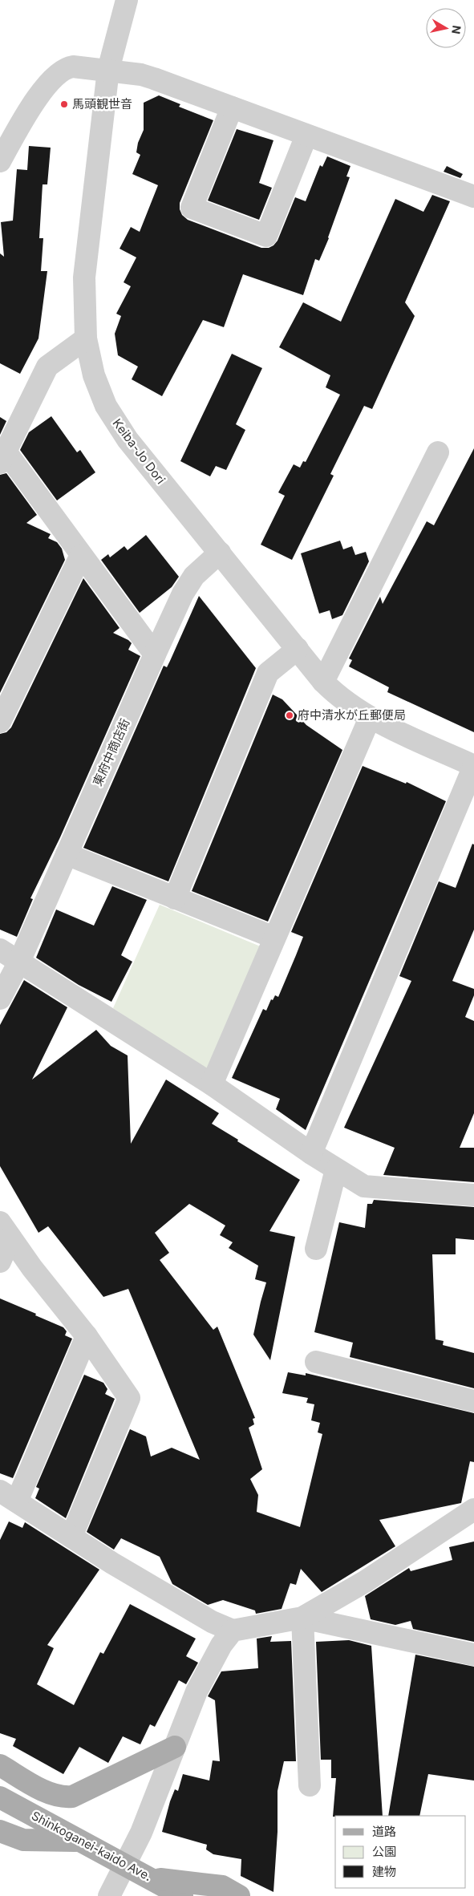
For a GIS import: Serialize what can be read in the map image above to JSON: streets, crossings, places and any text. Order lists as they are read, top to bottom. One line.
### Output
{"streets":{"main road":["Shinkoganei-kaido Ave."],"street":["Keiba-Jo Dori","東府中商店街"]},"crossings":[["Keiba-Jo Dori","東府中商店街"]],"places":["馬頭観世音","府中清水が丘郵便局"],"legend":["道路","公園","建物"],"north":"right"}
